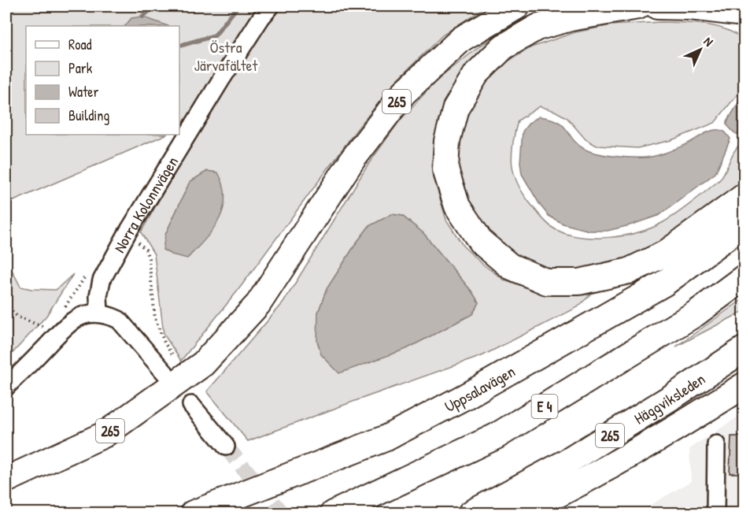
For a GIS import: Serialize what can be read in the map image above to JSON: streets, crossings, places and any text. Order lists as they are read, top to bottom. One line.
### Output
{"streets":{"highway":["265","Uppsalavägen","Häggviksleden","E 4"],"street":["Norra Kolonnvägen"]},"parks":["Östra Järvafältet"],"legend":["Road","Park","Water","Building"],"north":"top right"}
